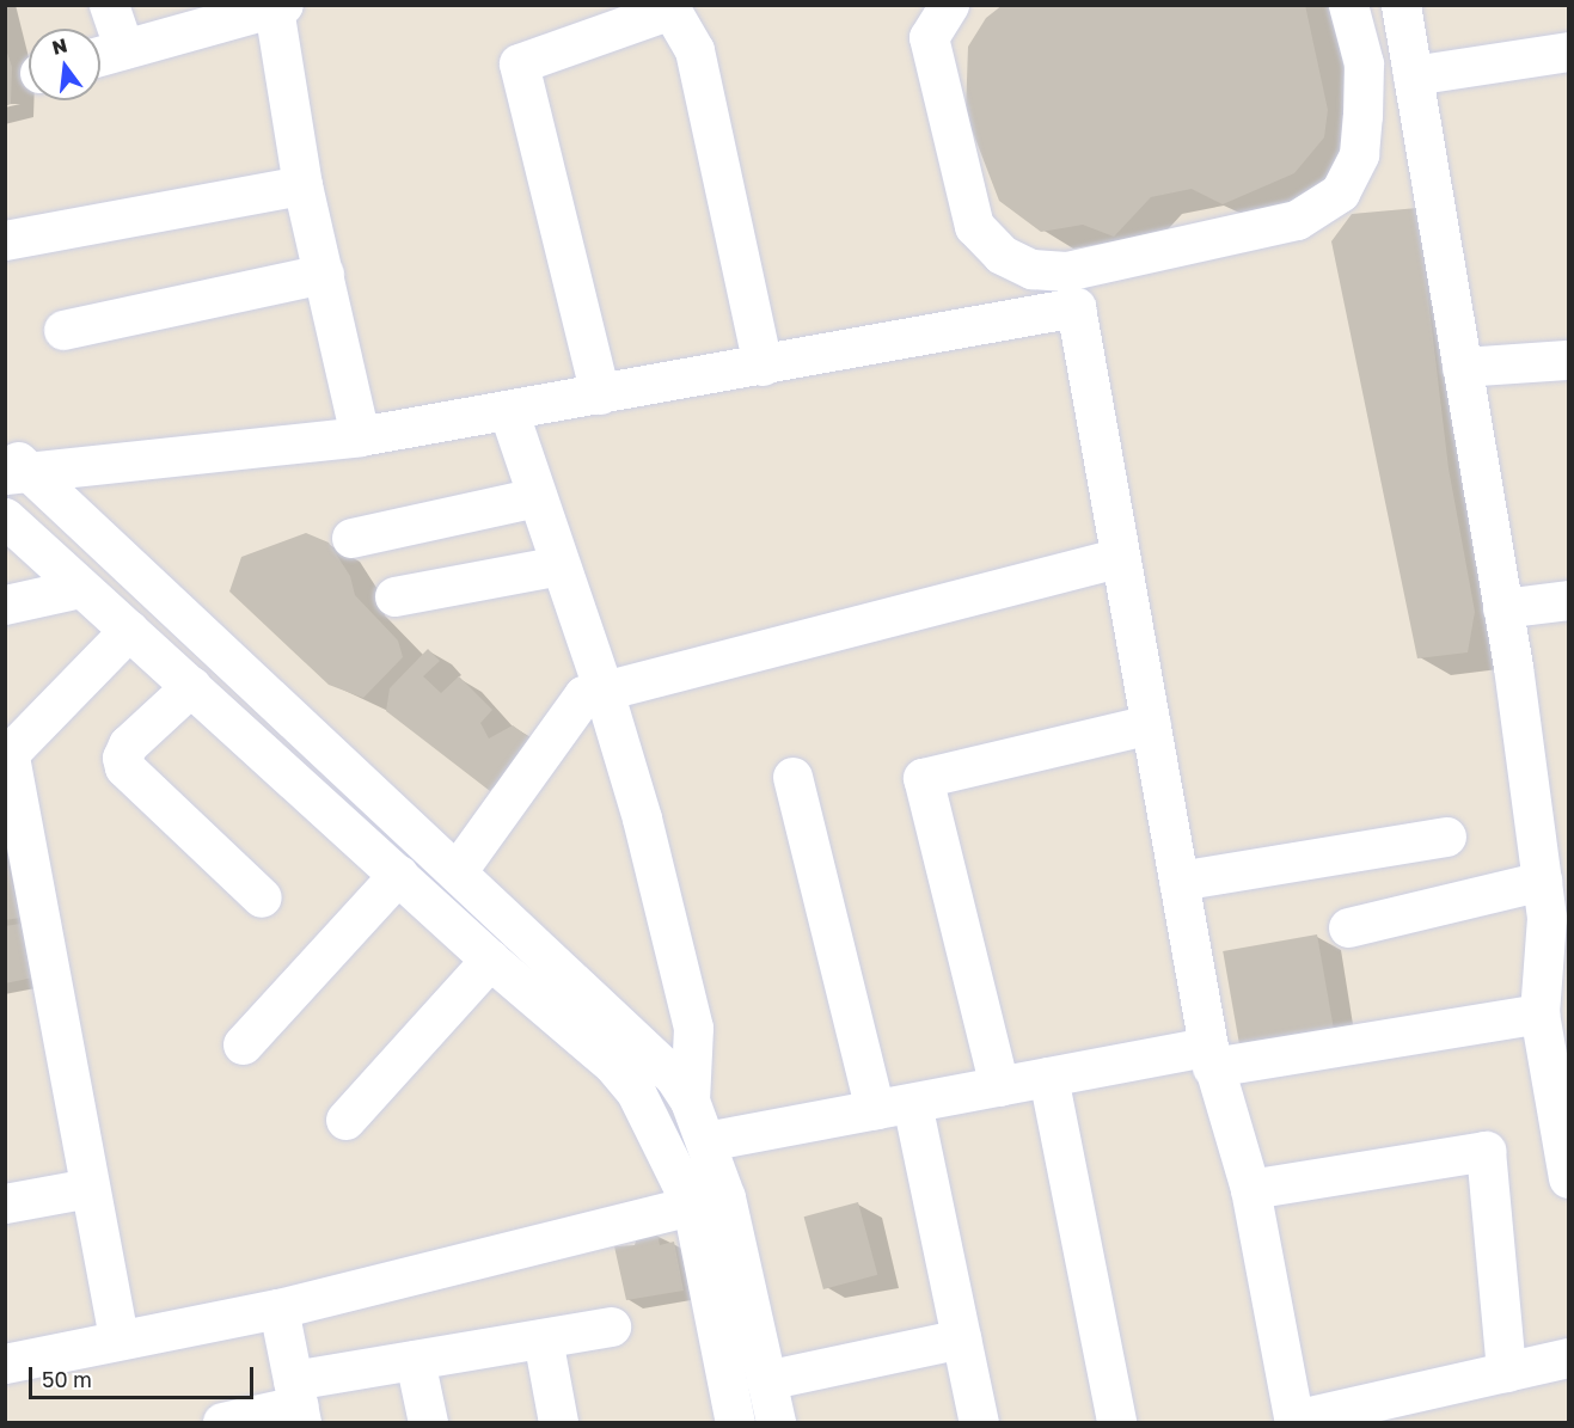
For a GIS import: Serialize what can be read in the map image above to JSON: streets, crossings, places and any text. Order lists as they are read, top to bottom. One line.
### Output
{"scale_bar":"50 m","north":"top"}
